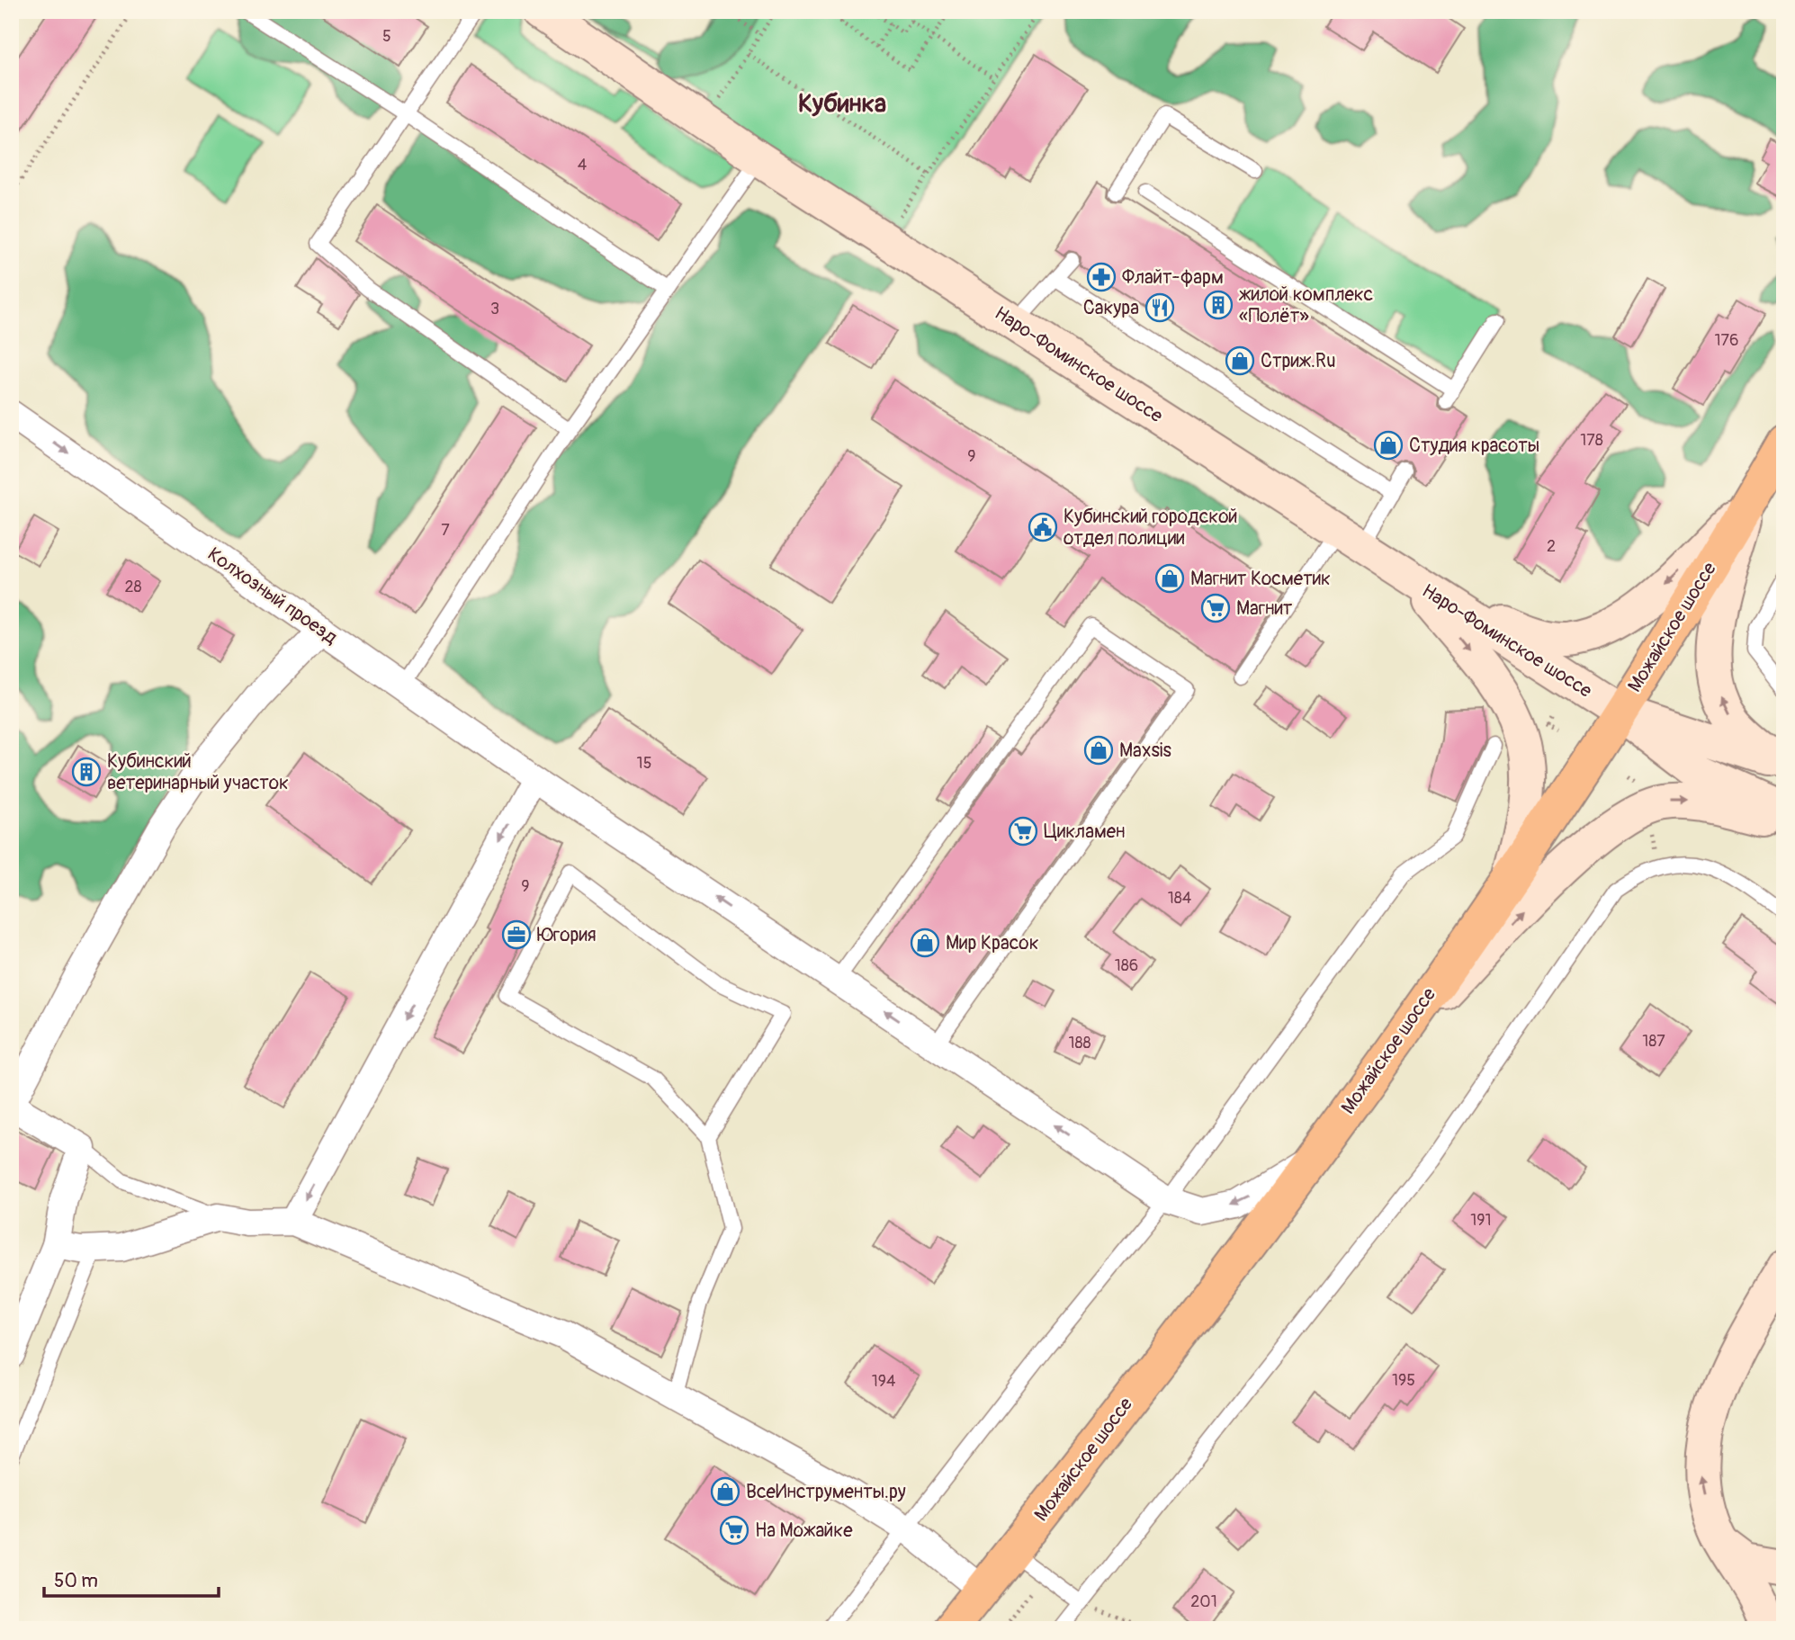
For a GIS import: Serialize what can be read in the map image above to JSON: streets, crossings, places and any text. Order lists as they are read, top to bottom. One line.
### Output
{"streets":{"main road":["Можайское шоссе"],"street":["Наро-Фоминское шоссе","Колхозный проезд"]},"crossings":[["Наро-Фоминское шоссе","Можайское шоссе"],["Колхозный проезд","Можайское шоссе"]],"districts":["Кубинка"],"places":{"pharmacy":["Флайт-фарм"],"building":["жилой комплекс «Полёт»","Кубинский ветеринарный участок"],"restaurant":["Сакура"],"shop":["Стриж.Ru","Студия красоты","Магнит Косметик","Maxsis","Мир Красок","ВсеИнструменты.ру"],"public building":["Кубинский городской отдел полиции"],"supermarket":["Магнит","Цикламен","На Можайке"],"office":["Югория"]},"house_numbers":["5","4","3","176","178","9","7","2","28","15","9","184","186","187","188","191","195","194","201"],"scale_bar":"50 m"}
